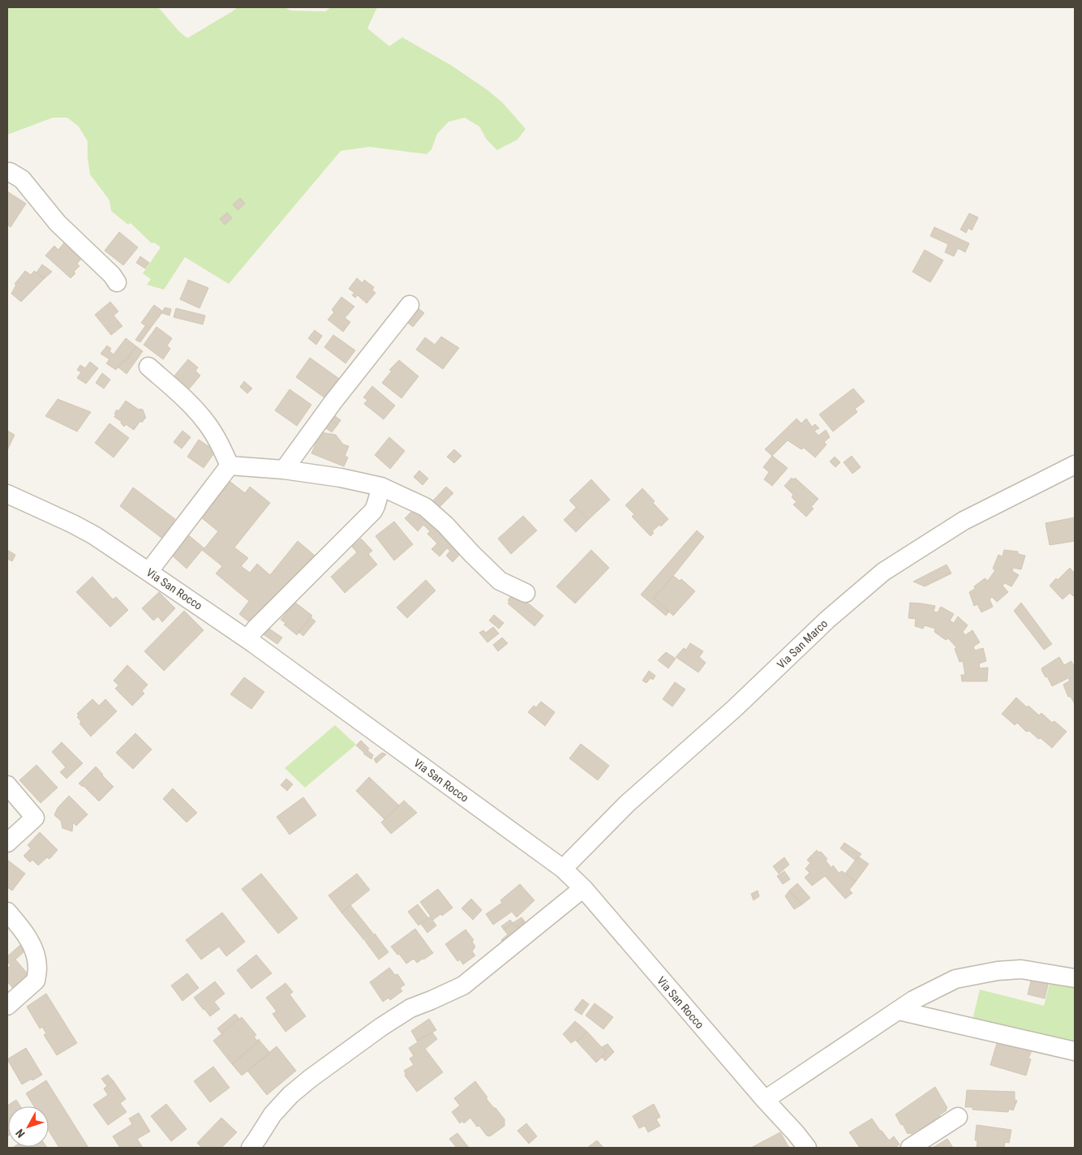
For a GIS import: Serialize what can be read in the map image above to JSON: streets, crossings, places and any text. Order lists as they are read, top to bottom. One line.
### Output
{"streets":{"street":["Via San Rocco","Via San Marco"]},"crossings":[["Via San Rocco","Via San Marco"]],"north":"bottom left"}
